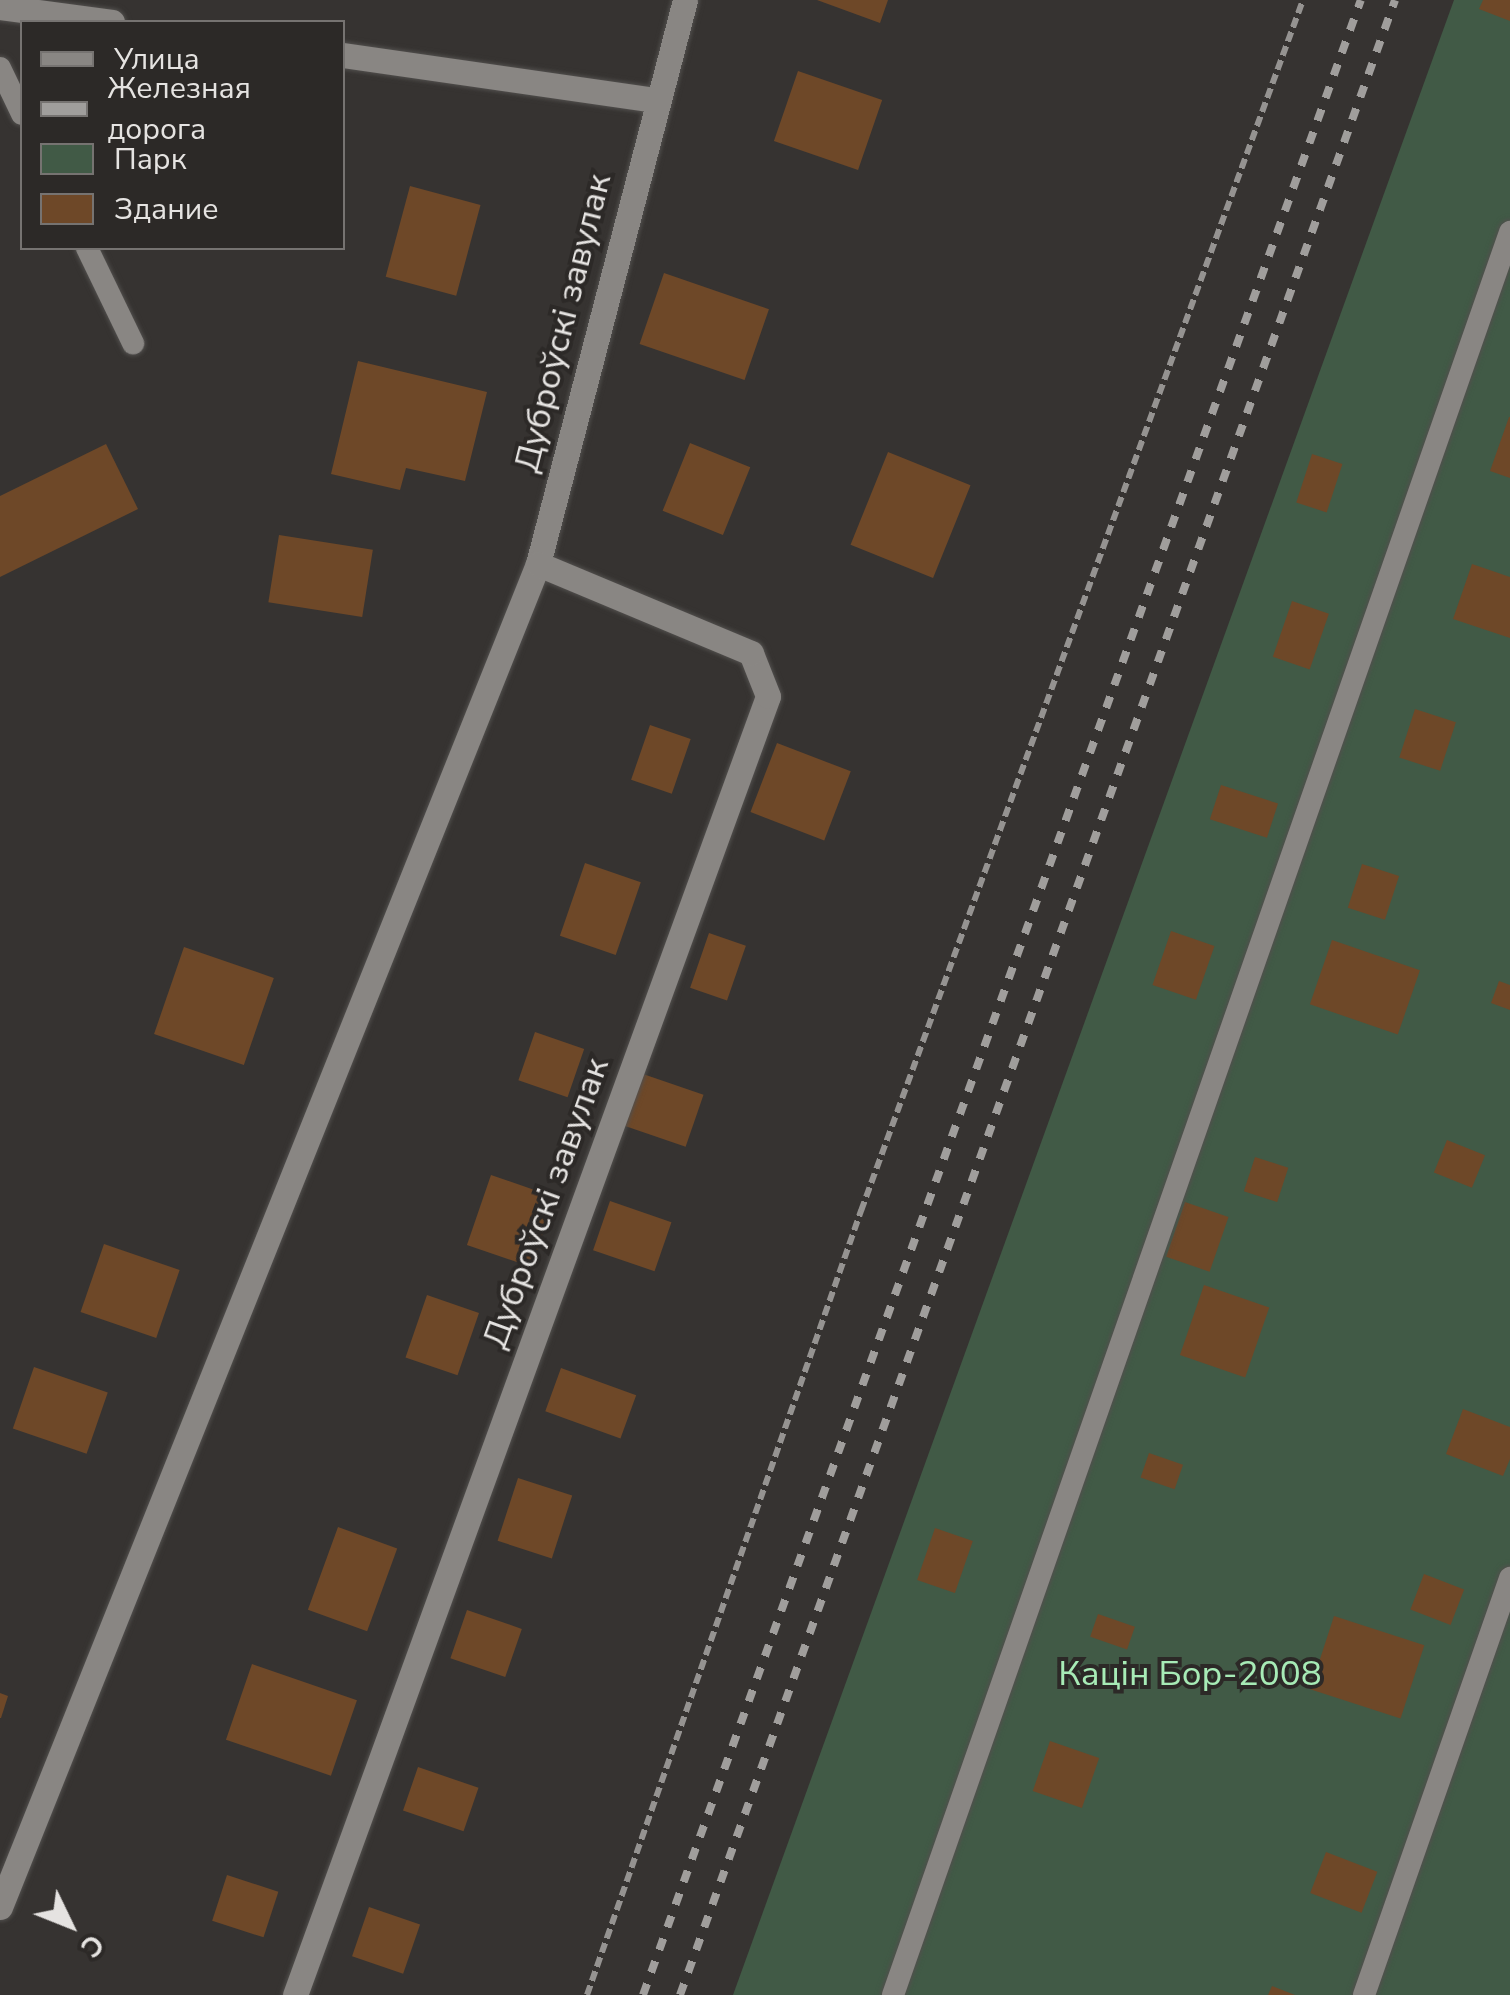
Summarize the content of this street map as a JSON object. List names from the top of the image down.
{
  "streets": {
    "street": ["Дуброўскі завулак"]
  },
  "parks": ["Кацін Бор-2008"],
  "legend": [
    "Улица",
    "Железная дорога",
    "Парк",
    "Здание"
  ],
  "north": "bottom right"
}
